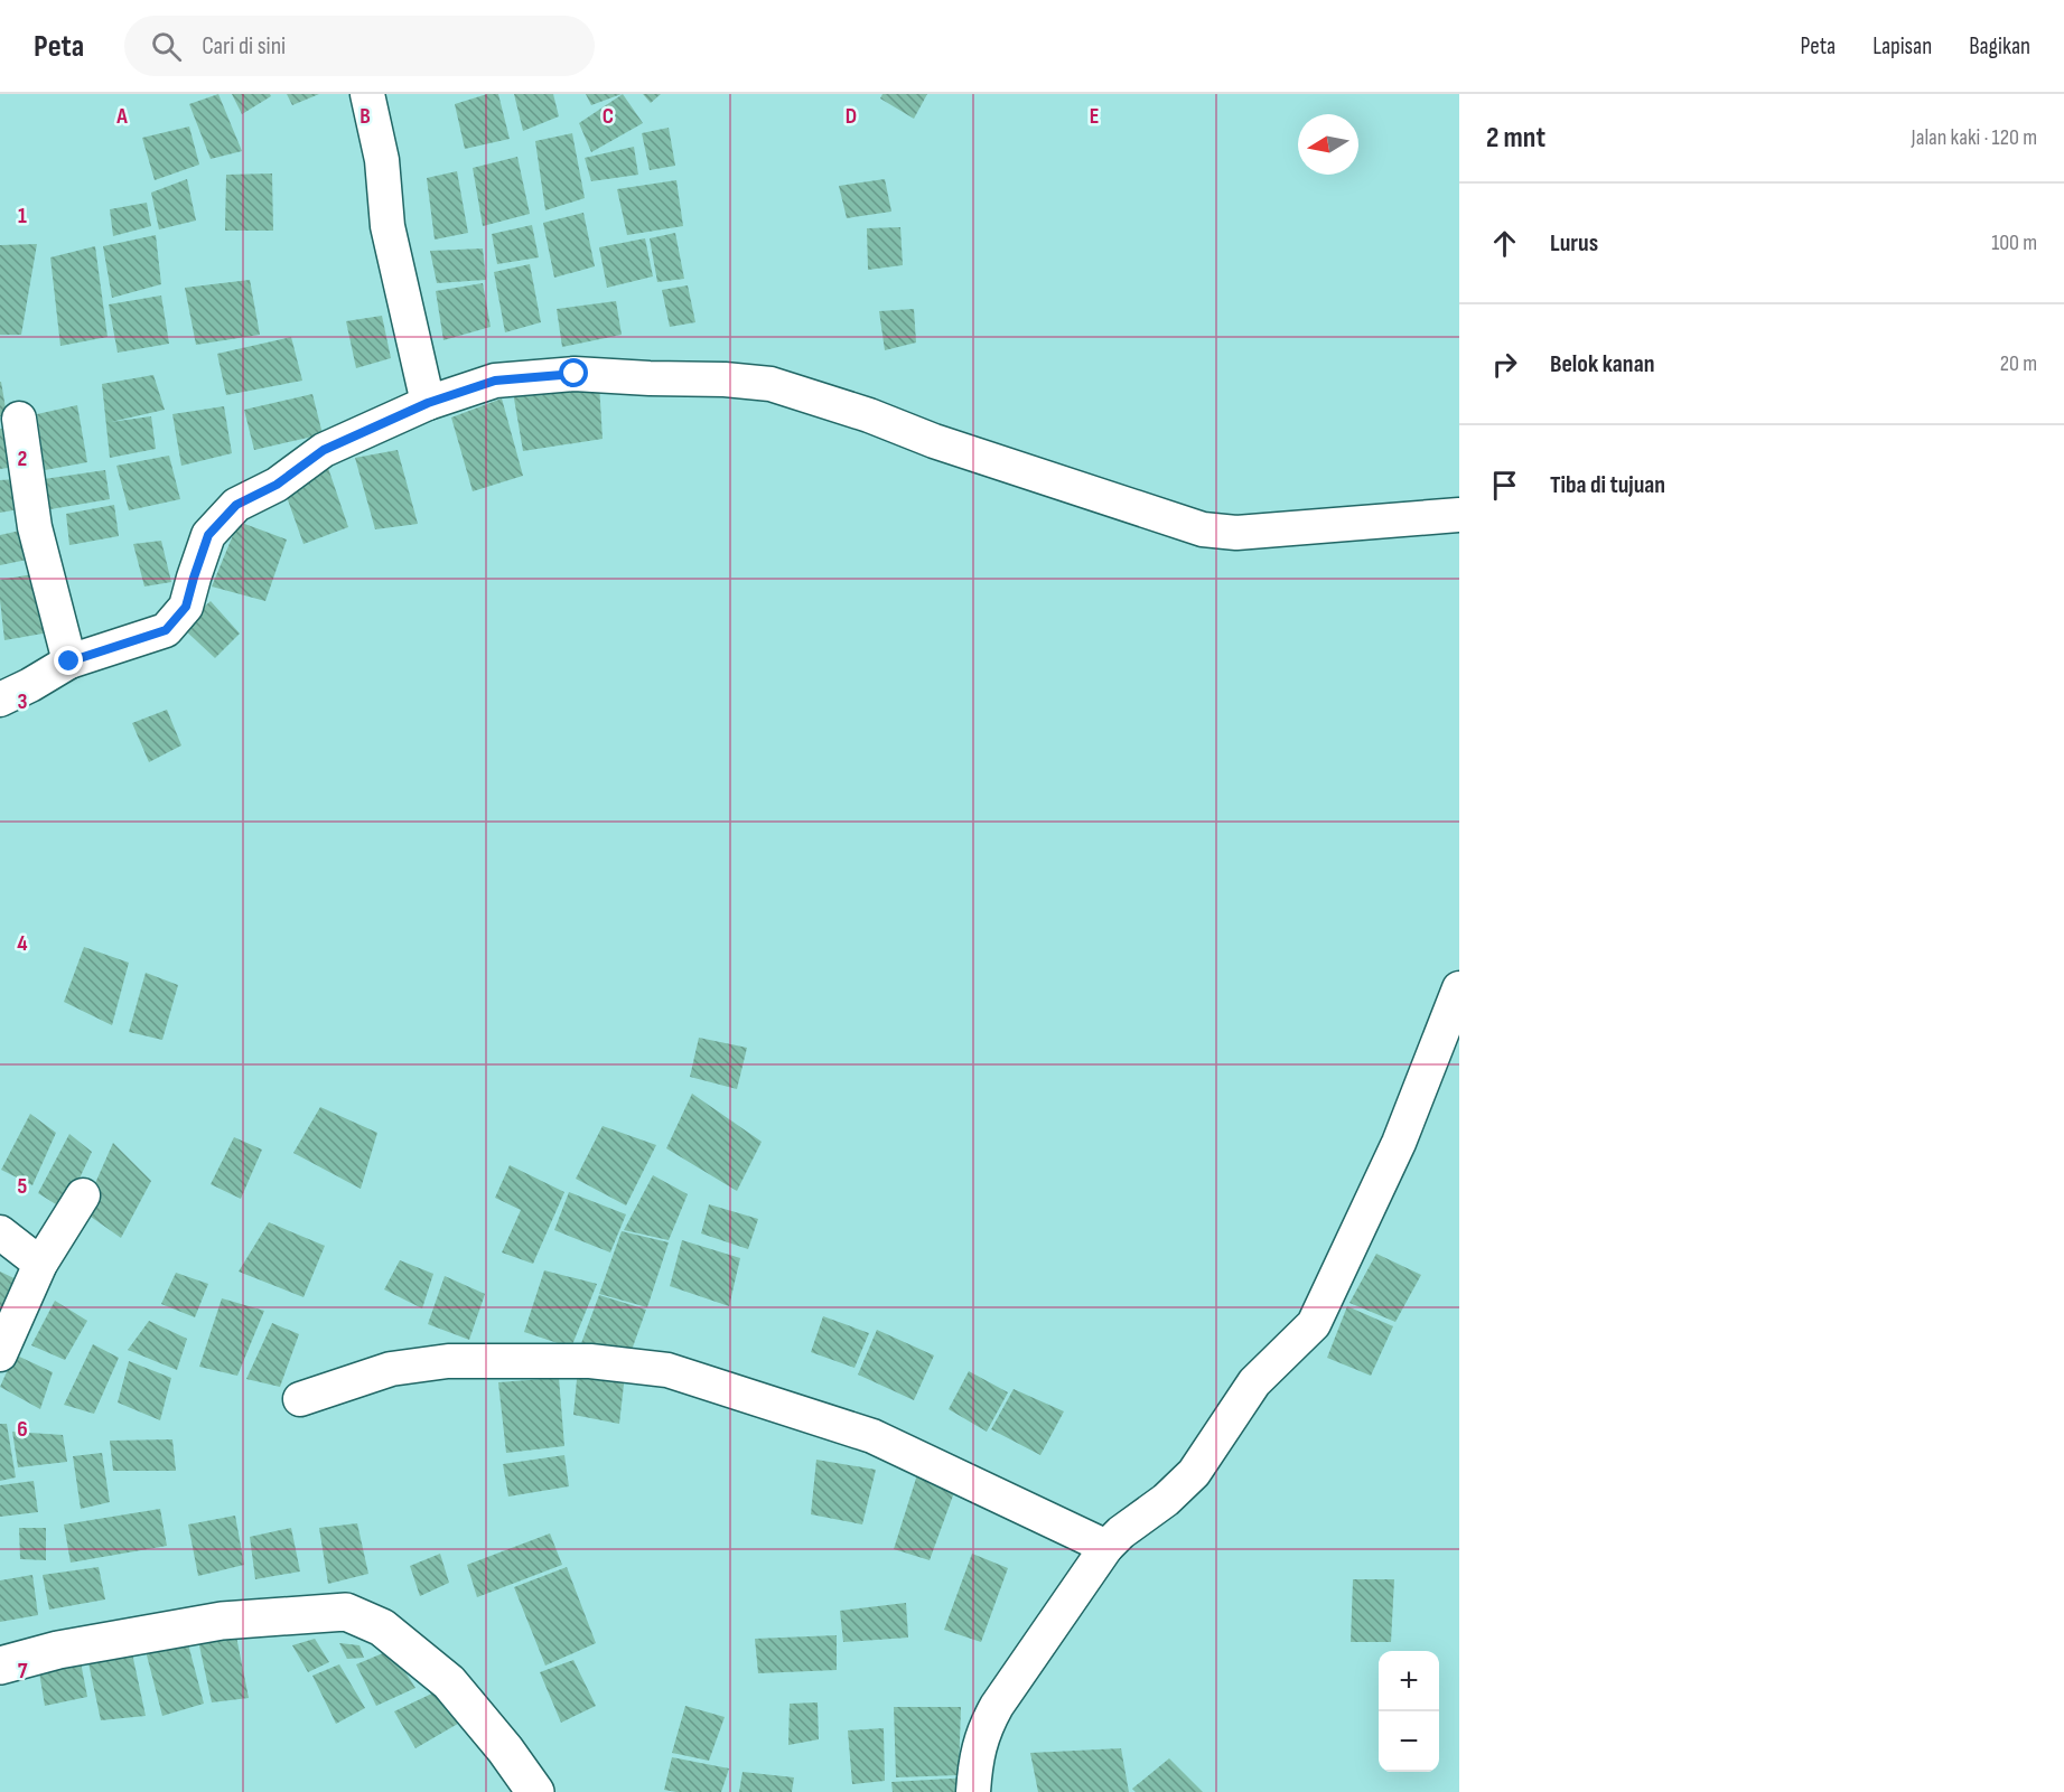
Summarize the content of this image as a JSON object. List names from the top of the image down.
{
  "north": "left",
  "page": {
    "header": "Peta",
    "search": "Cari di sini",
    "nav": ["Peta", "Lapisan", "Bagikan"],
    "heading": ["2 mnt", "Jalan kaki · 120 m"],
    "list": [
      ["Lurus", "100 m"],
      ["Belok kanan", "20 m"],
      "Tiba di tujuan"
    ],
    "map_buttons": ["+", "−"]
  },
  "grid": {
    "columns": [
      "A",
      "B",
      "C",
      "D",
      "E"
    ],
    "rows": [
      "1",
      "2",
      "3",
      "4",
      "5",
      "6",
      "7"
    ]
  }
}
